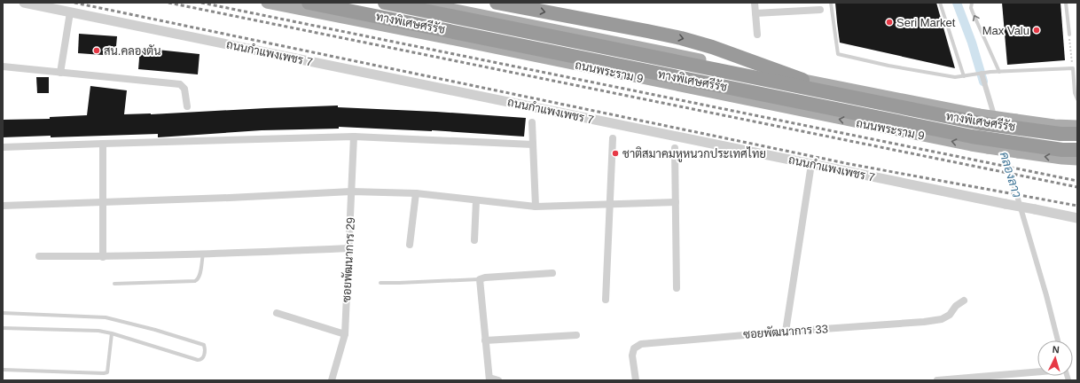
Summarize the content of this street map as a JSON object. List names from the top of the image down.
{
  "streets": {
    "highway": ["ทางพิเศษศรีรัช"],
    "main road": ["ถนนพระราม 9"],
    "street": ["ถนนกำแพงเพชร 7", "ซอยพัฒนาการ 29", "ซอยพัฒนาการ 33"]
  },
  "water": ["คลองลาว"],
  "places": [
    "Seri Market",
    "Max Valu",
    "สน.คลองตัน",
    "ชาติสมาคมหูหนวกประเทศไทย"
  ],
  "north": "top"
}
